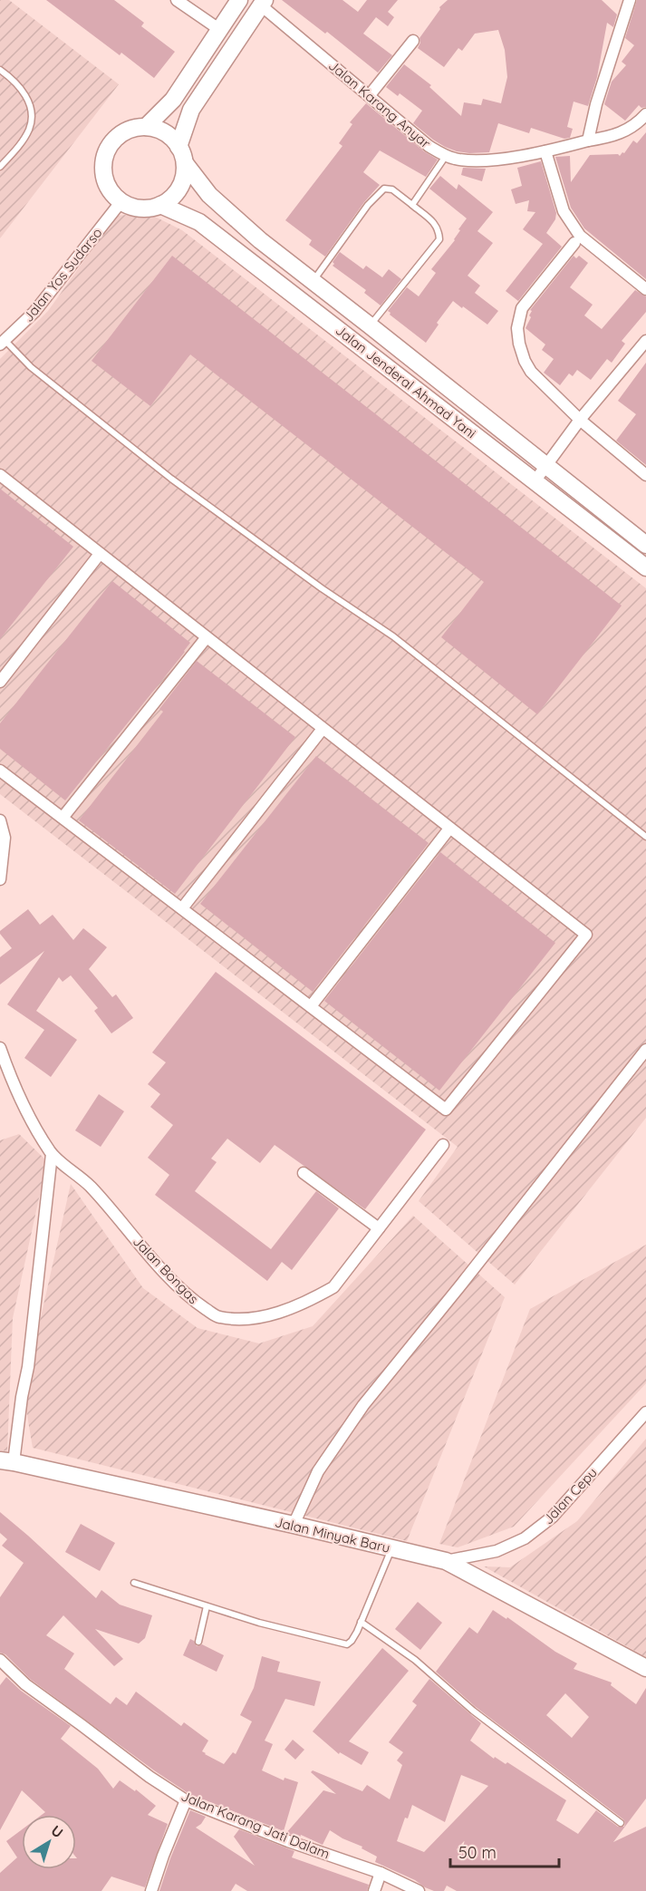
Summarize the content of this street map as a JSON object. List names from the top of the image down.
{
  "streets": {
    "main road": ["Jalan Jenderal Ahmad Yani", "Jalan Minyak Baru"],
    "street": [
      "Jalan Karang Anyar",
      "Jalan Yos Sudarso",
      "Jalan Bongas",
      "Jalan Cepu",
      "Jalan Karang Jati Dalam"
    ]
  },
  "crossings": [
    ["Jalan Yos Sudarso", "Jalan Jenderal Ahmad Yani"],
    ["Jalan Cepu", "Jalan Minyak Baru"]
  ],
  "scale_bar": "50 m",
  "north": "top right"
}
